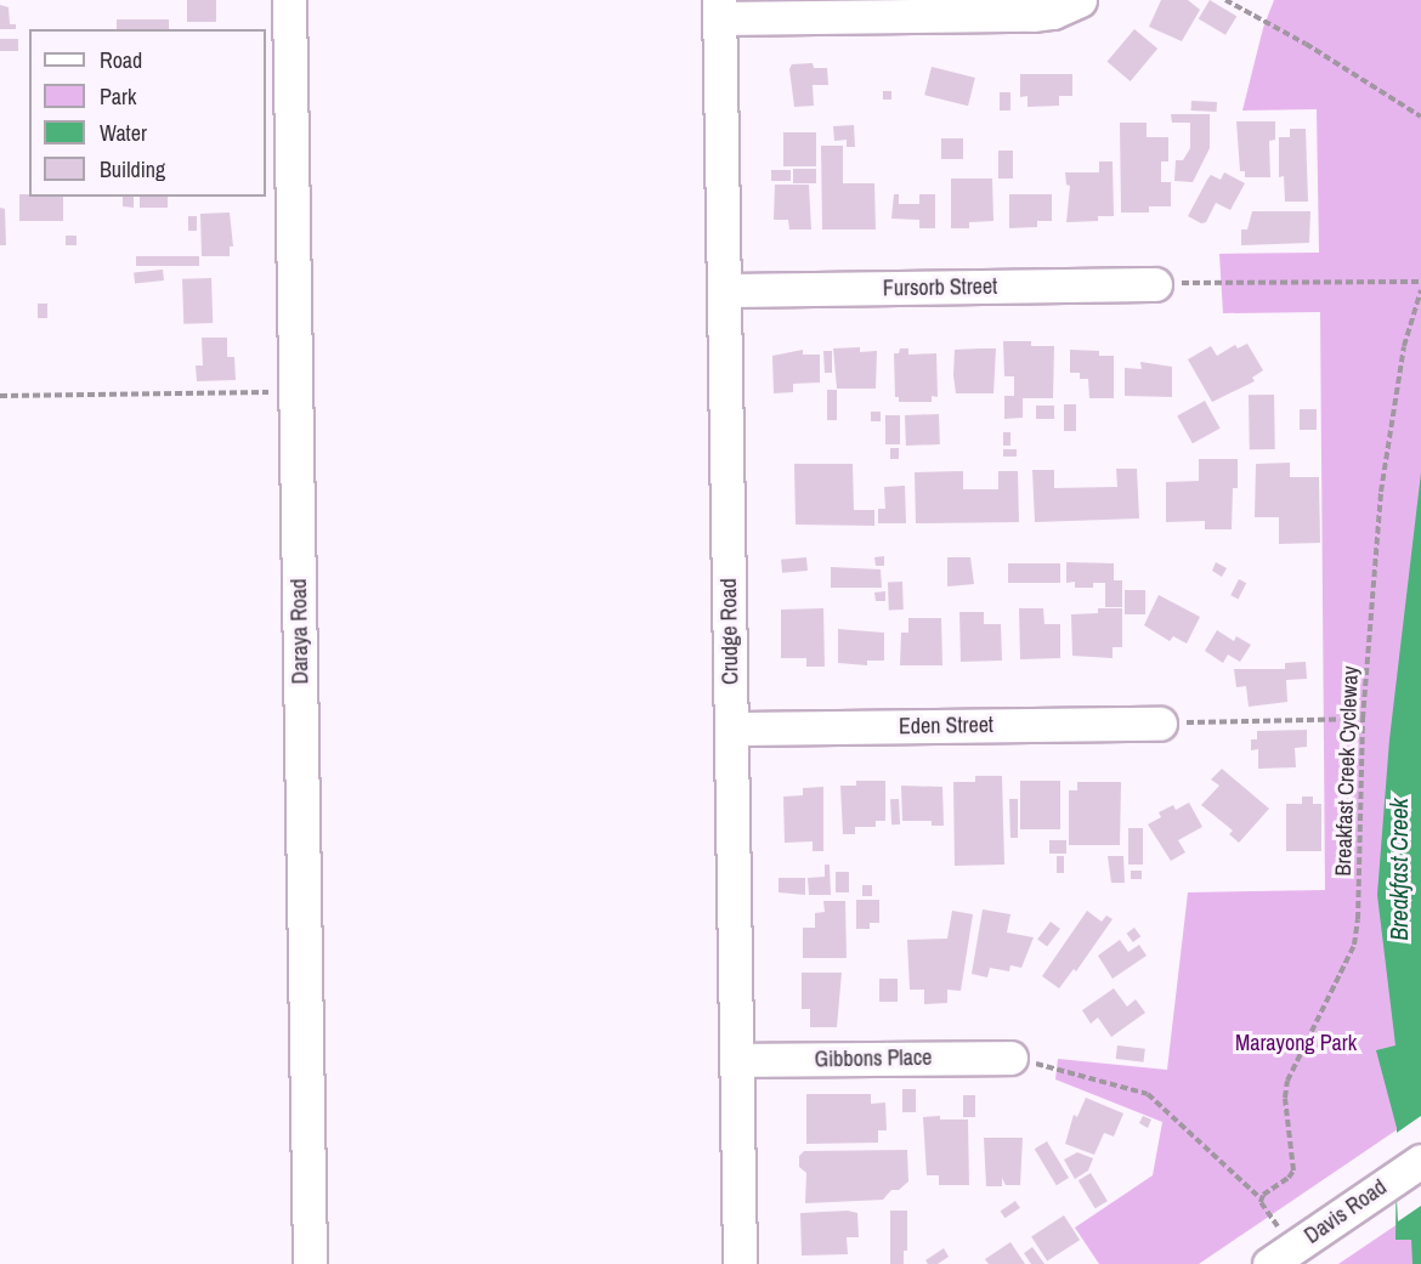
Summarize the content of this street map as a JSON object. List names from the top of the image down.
{
  "streets": {
    "street": [
      "Fursorb Street",
      "Daraya Road",
      "Crudge Road",
      "Eden Street",
      "Gibbons Place",
      "Davis Road"
    ],
    "path": ["Breakfast Creek Cycleway"]
  },
  "crossings": [
    ["Fursorb Street", "Crudge Road"],
    ["Crudge Road", "Eden Street"],
    ["Crudge Road", "Gibbons Place"]
  ],
  "water": ["Breakfast Creek"],
  "parks": ["Marayong Park"],
  "legend": [
    "Road",
    "Park",
    "Water",
    "Building"
  ]
}
